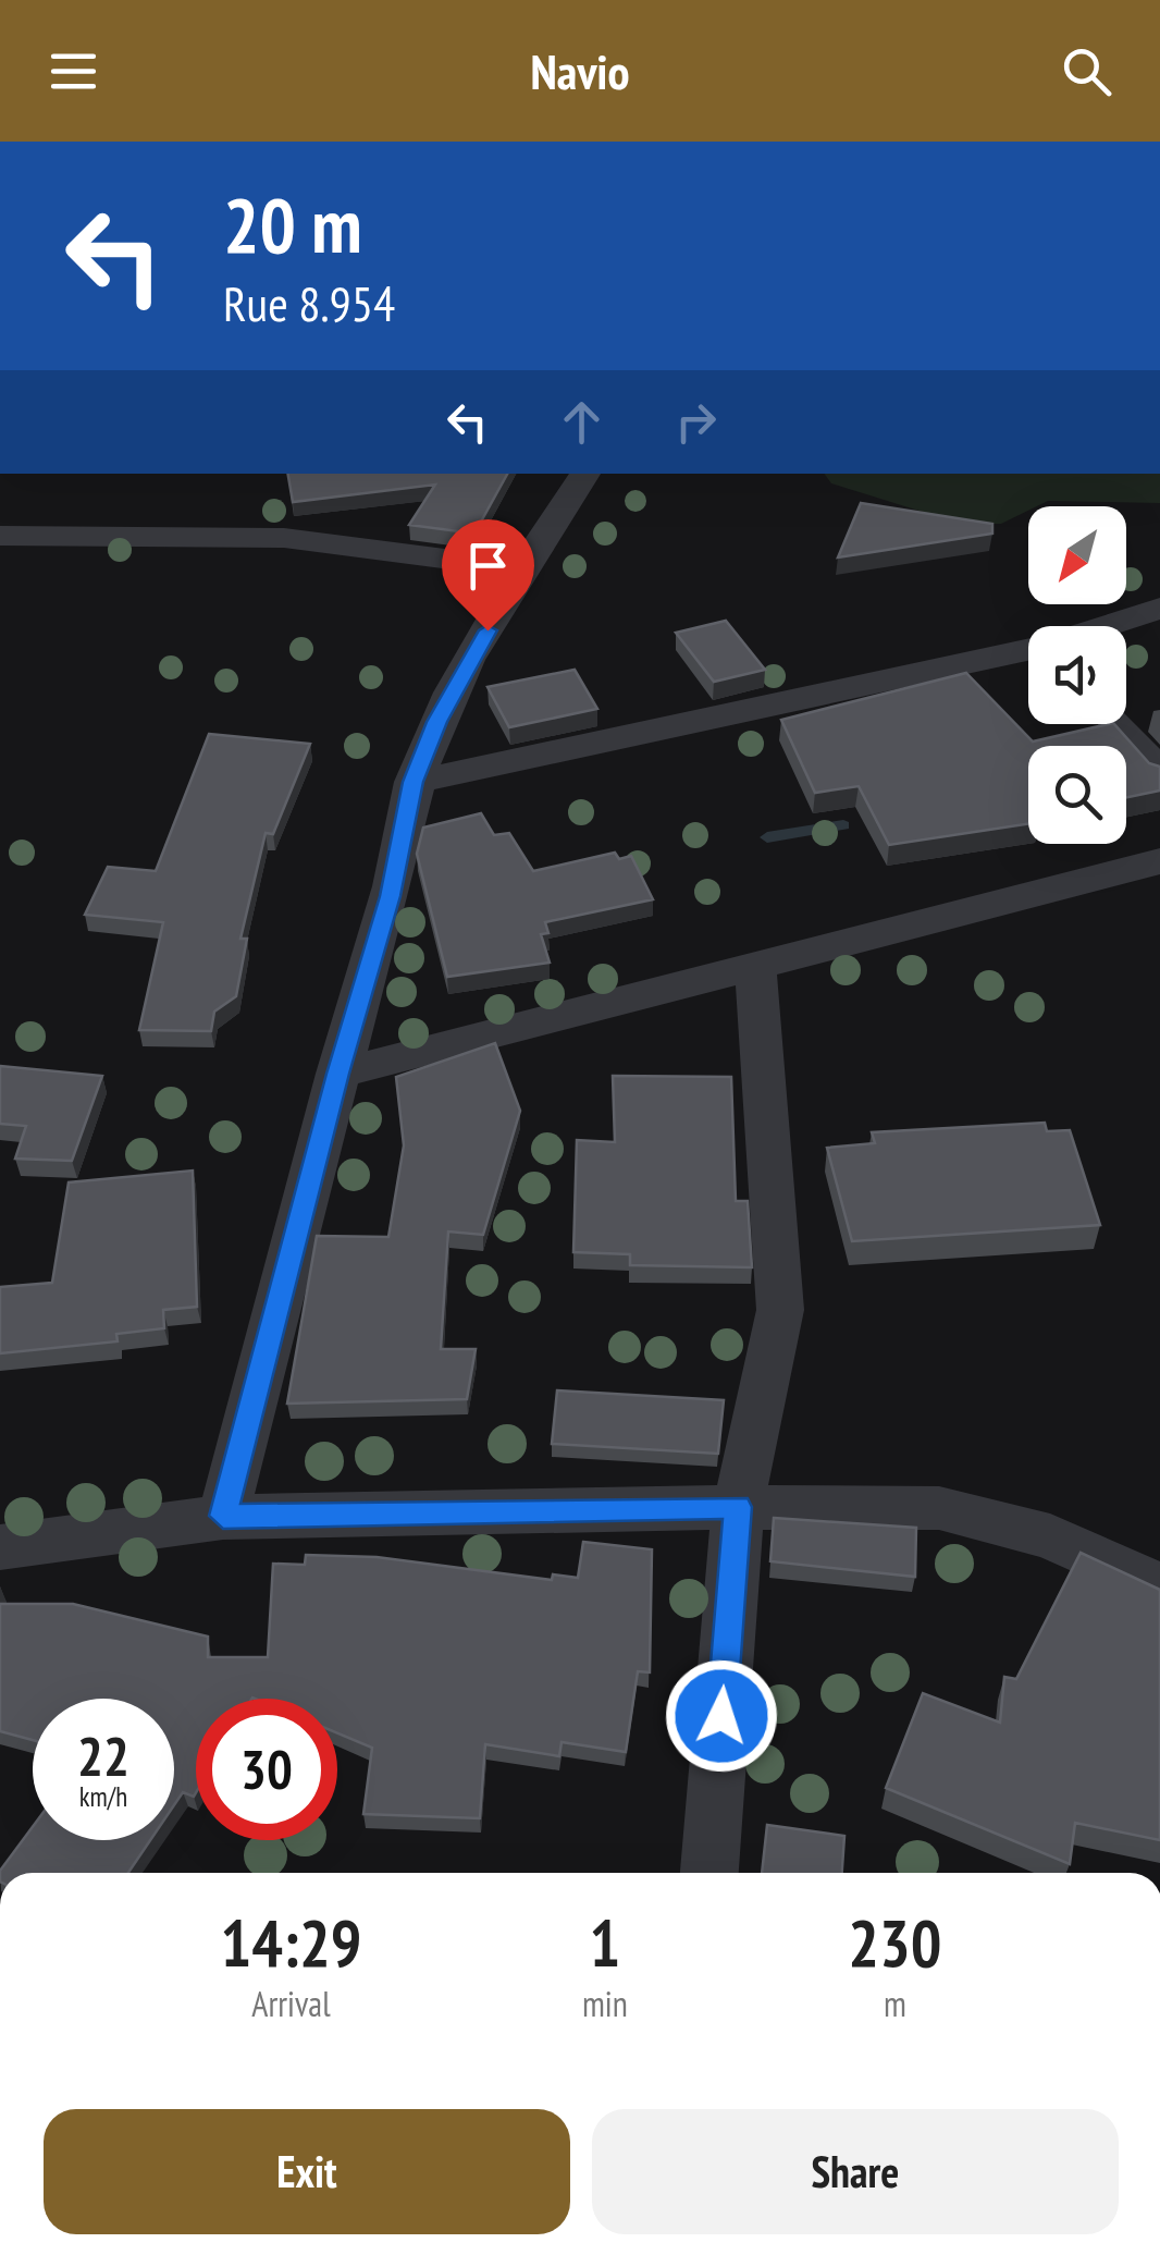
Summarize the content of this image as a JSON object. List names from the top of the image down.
{
  "north": "bottom left",
  "page": {
    "header": "Navio",
    "turn": ["20 m", "Rue 8.954"],
    "speed": "22 km/h",
    "limit": "30",
    "eta": [
      "14:29",
      "Arrival",
      "1",
      "min",
      "230",
      "m"
    ],
    "buttons": ["Exit", "Share"]
  }
}
